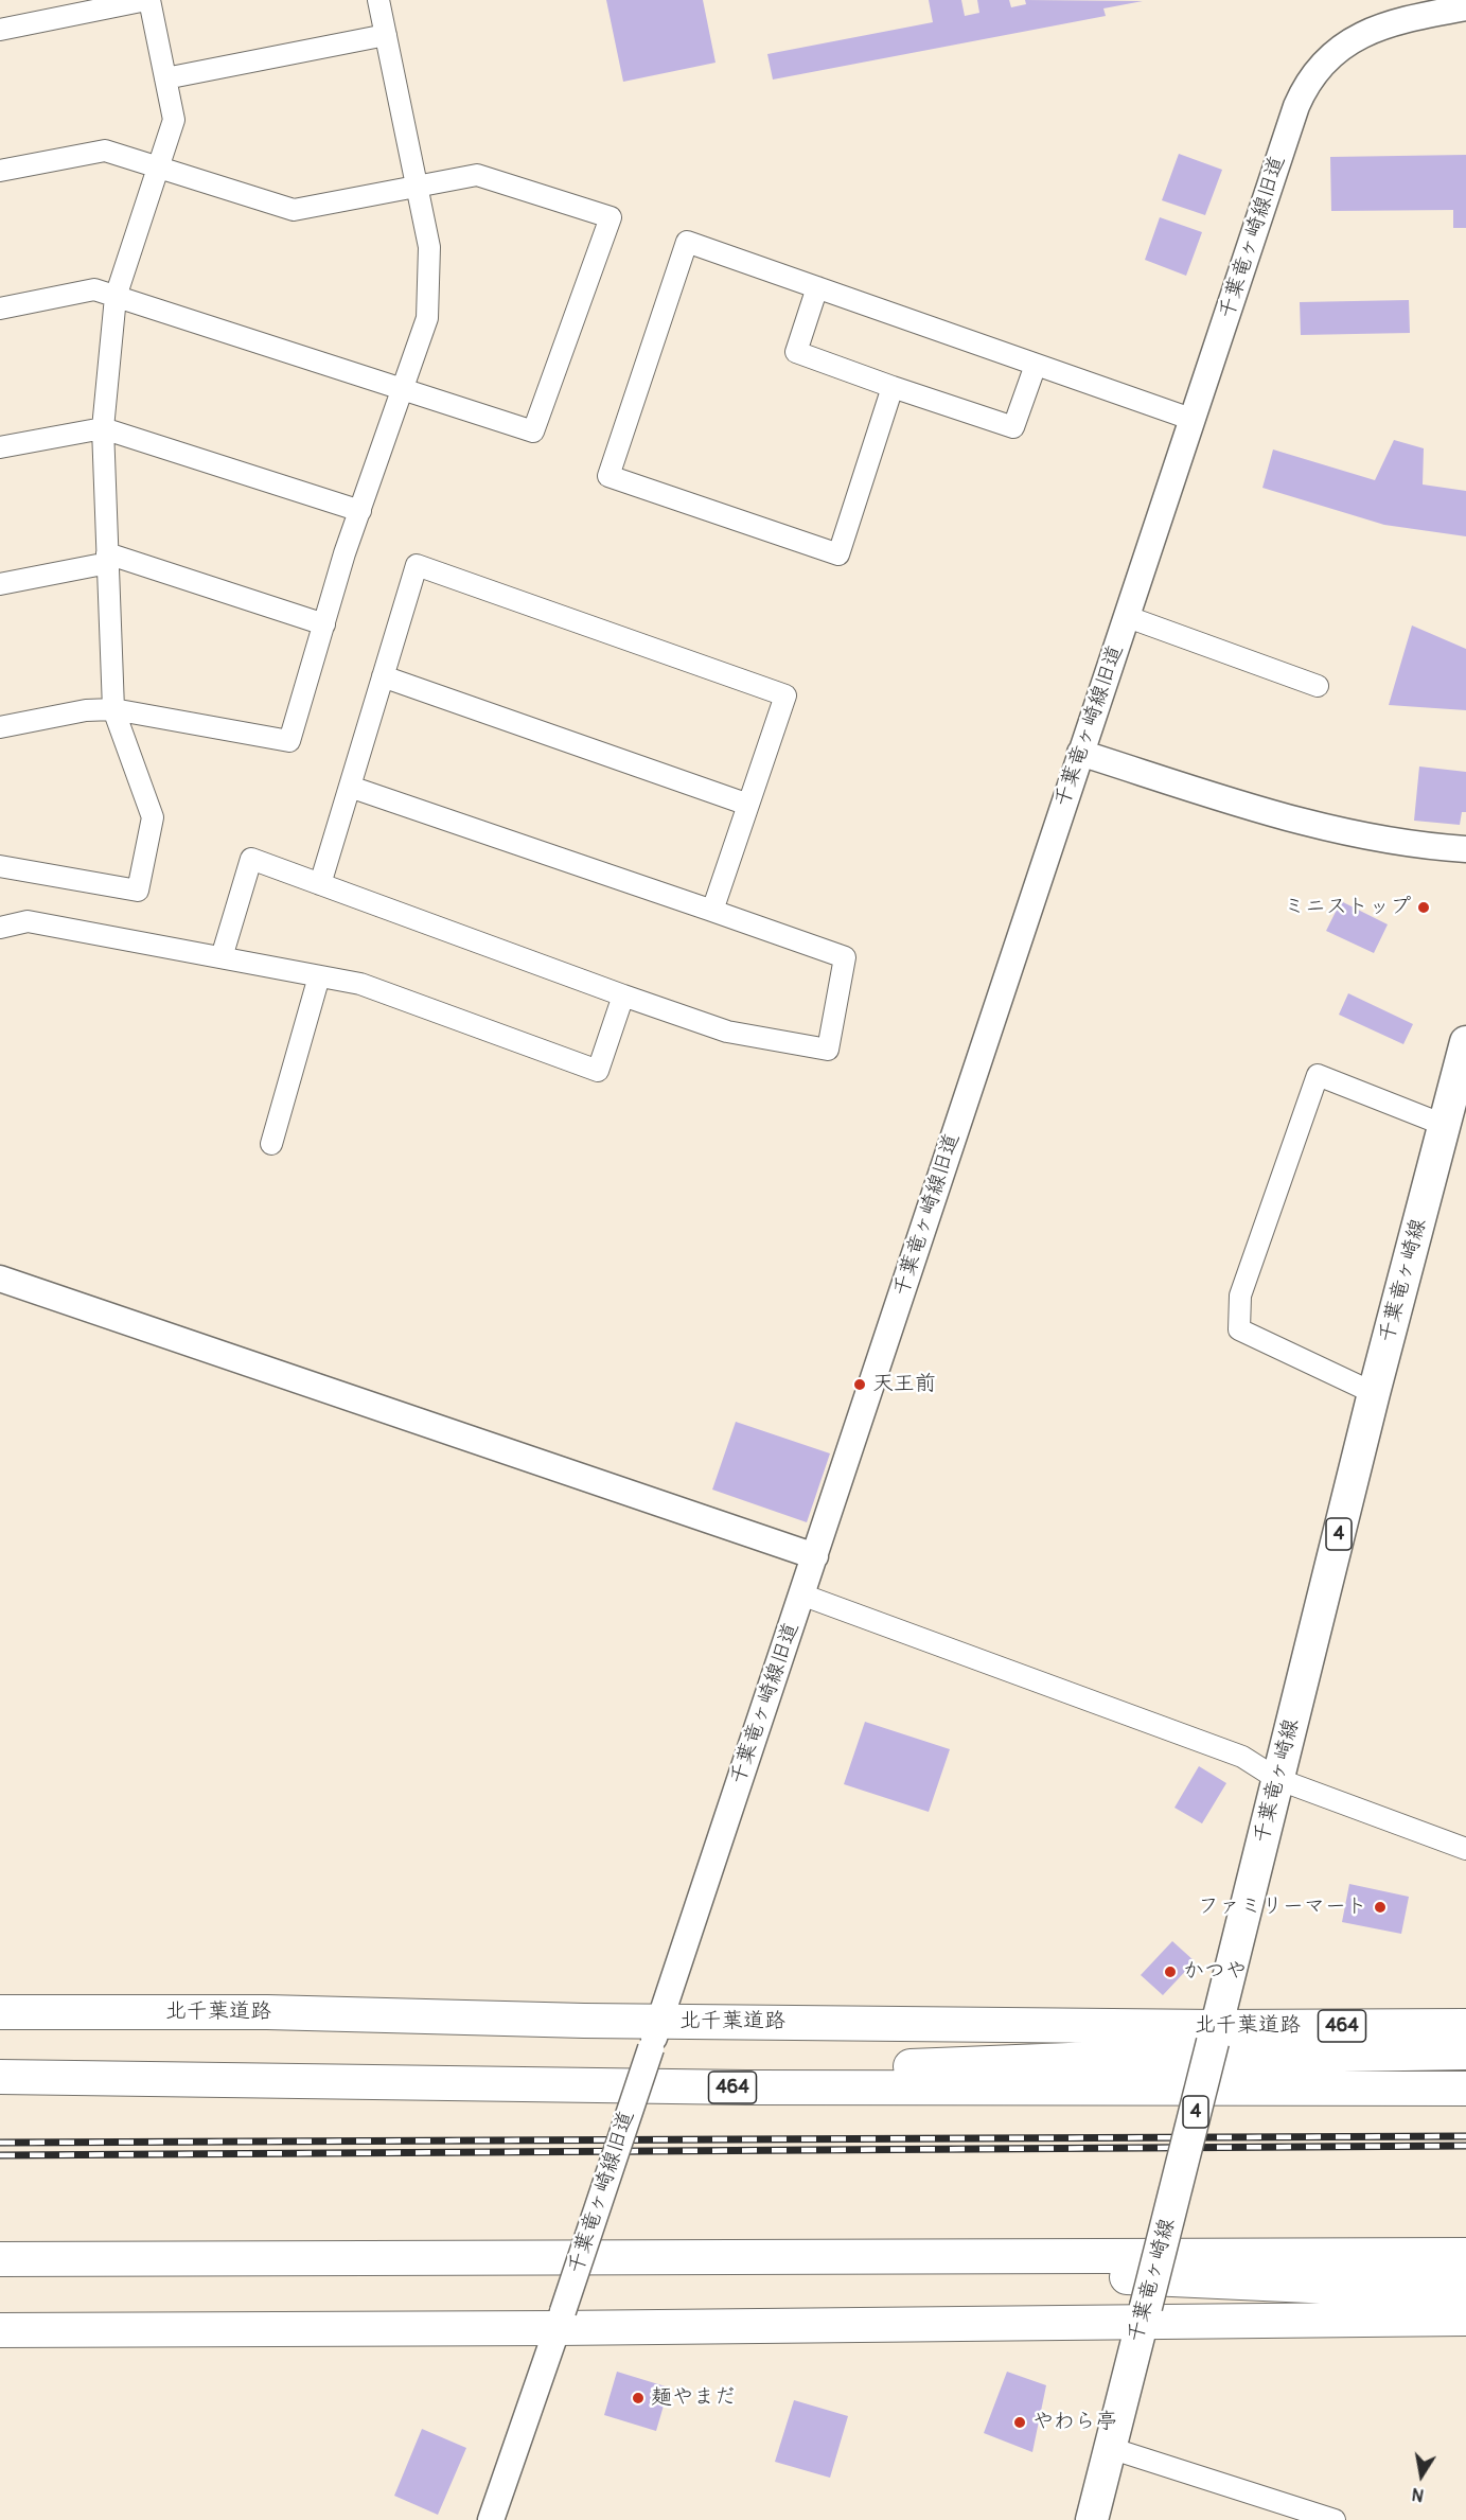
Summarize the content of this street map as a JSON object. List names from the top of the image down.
{
  "streets": {
    "highway": ["北千葉道路", "464"],
    "main road": ["千葉竜ヶ崎線", "4"],
    "street": ["千葉竜ヶ崎線旧道"]
  },
  "crossings": [
    ["千葉竜ヶ崎線旧道", "北千葉道路"],
    ["千葉竜ヶ崎線", "北千葉道路"]
  ],
  "places": [
    "ミニストップ",
    "天王前",
    "ファミリーマート",
    "かつや",
    "麺やまだ",
    "やわら亭"
  ],
  "north": "bottom"
}
